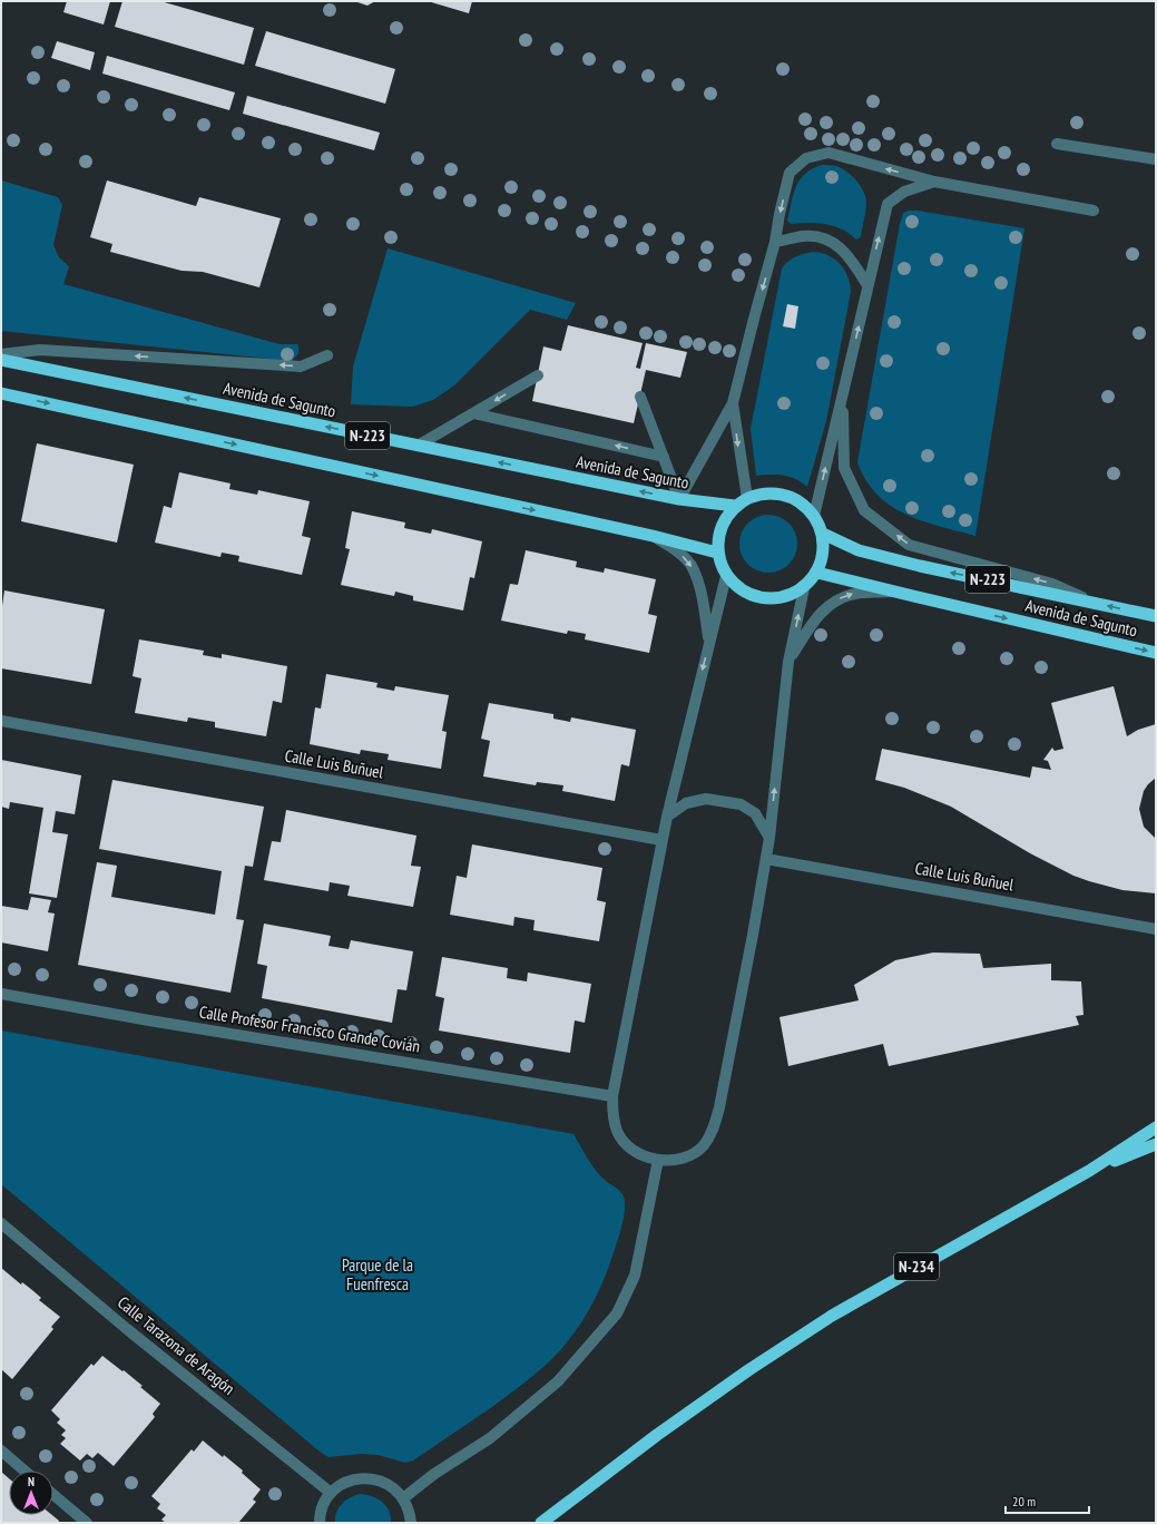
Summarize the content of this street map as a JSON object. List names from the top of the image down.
{
  "streets": {
    "highway": ["Avenida de Sagunto", "N-223", "N-234"],
    "street": ["Calle Luis Buñuel", "Calle Profesor Francisco Grande Covián", "Calle Tarazona de Aragón"]
  },
  "crossings": [
    ["Avenida de Sagunto", "N-223"]
  ],
  "parks": ["Parque de la Fuenfresca"],
  "scale_bar": "20 m",
  "north": "top"
}
